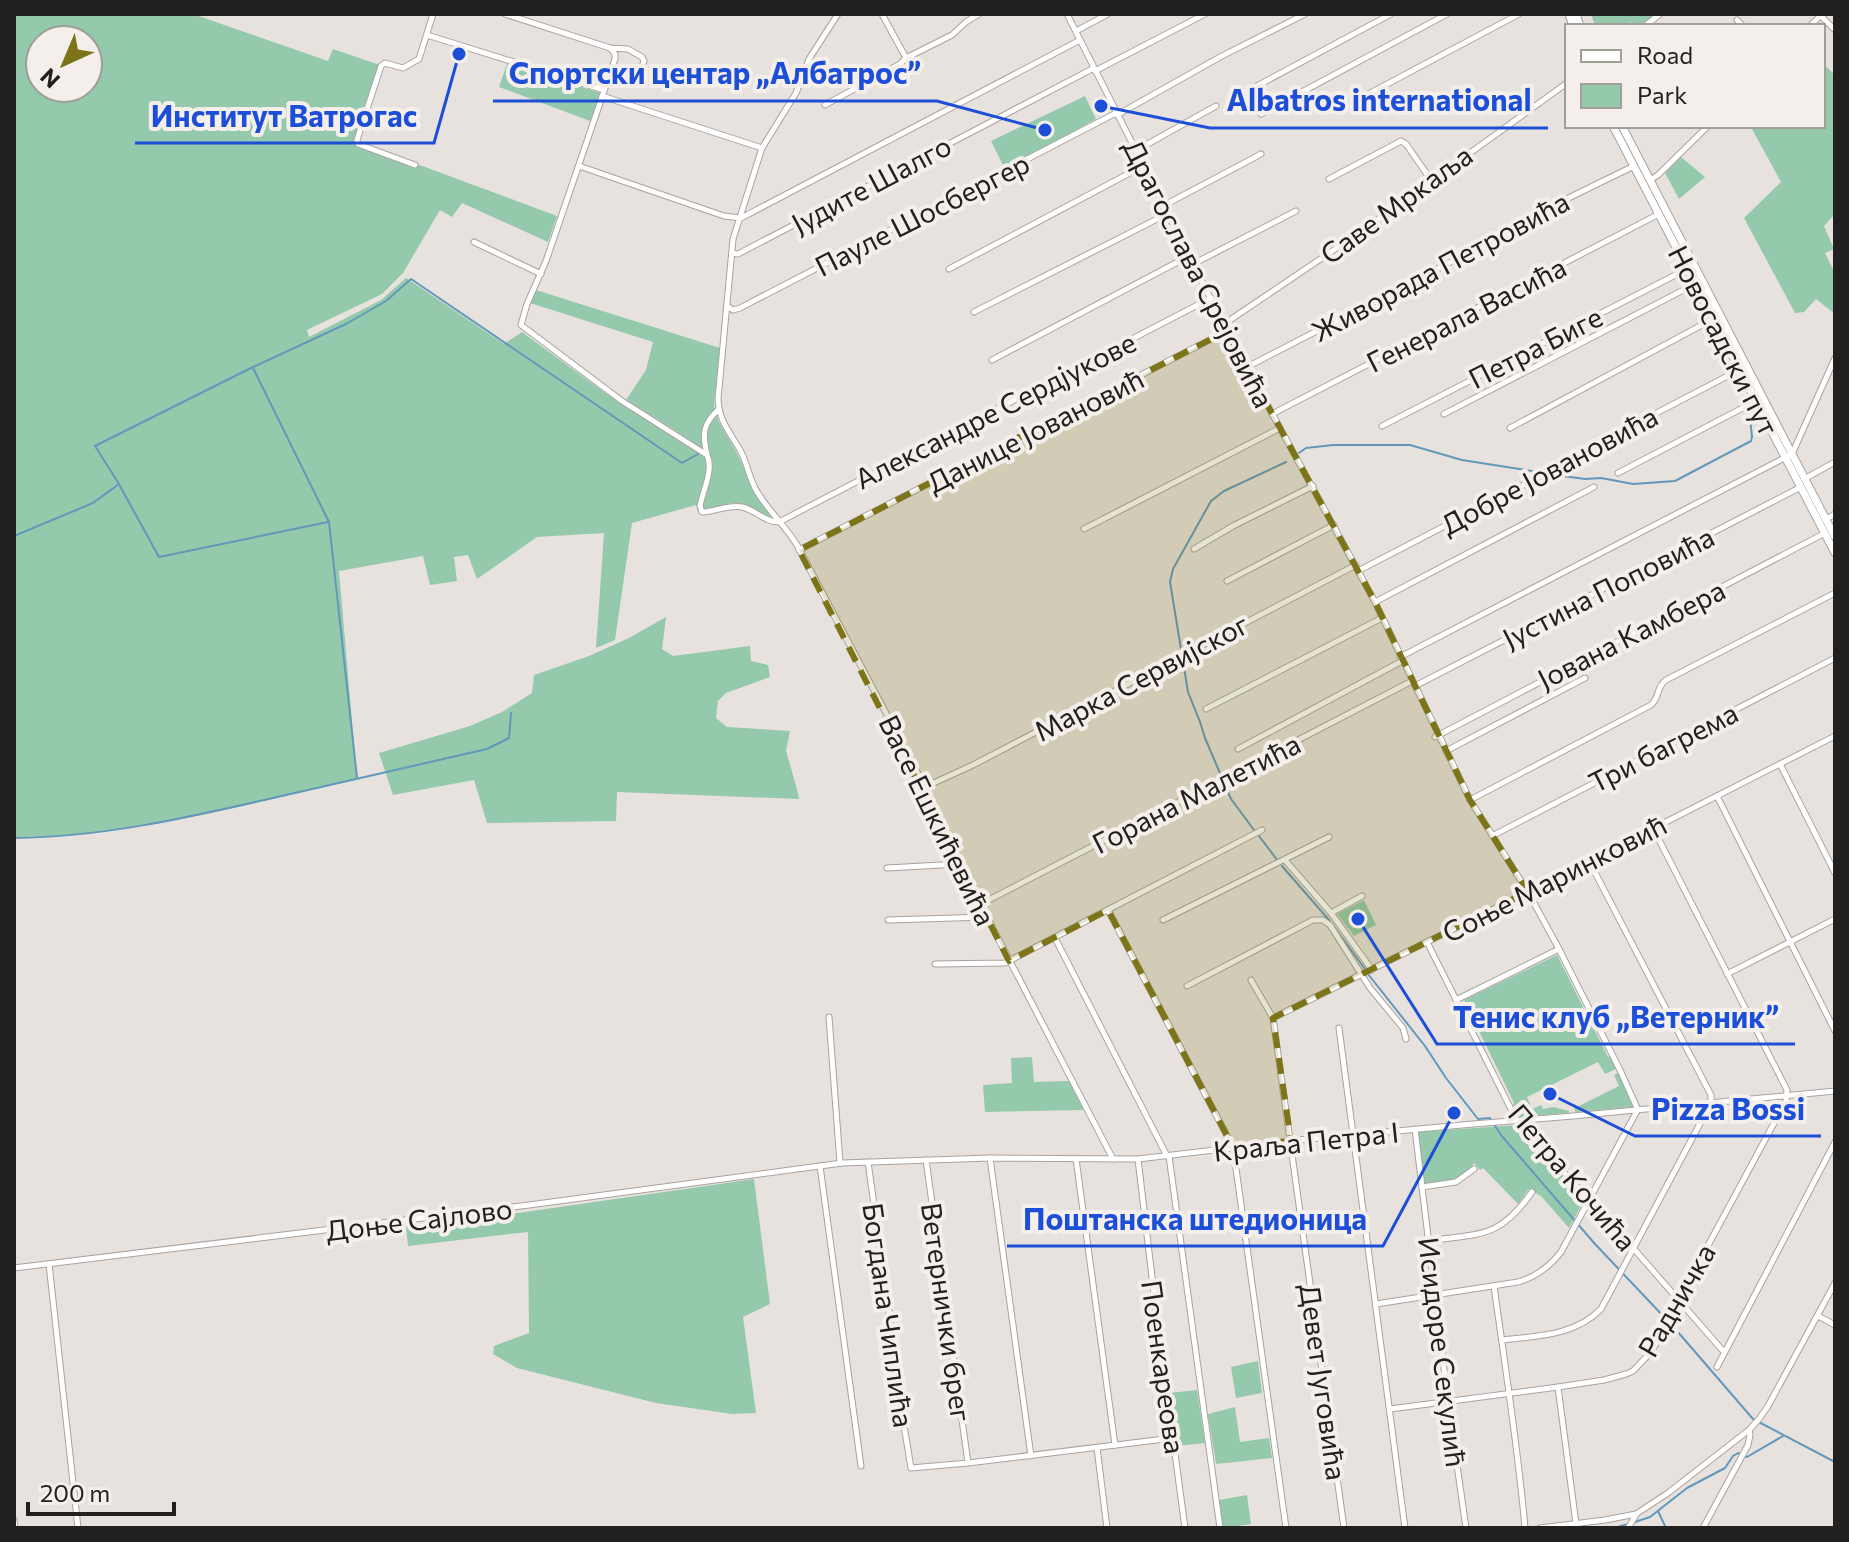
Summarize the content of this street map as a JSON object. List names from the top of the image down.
{
  "streets": {
    "main road": ["Новосадски пут"],
    "street": [
      "Јудите Шалго",
      "Саве Мркаља",
      "Пауле Шосбергер",
      "Живорада Петровића",
      "Драгослава Срејовића",
      "Генерала Васића",
      "Петра Биге",
      "Александре Сердјукове",
      "Данице Јовановић",
      "Добре Јовановића",
      "Јустина Поповића",
      "Јована Камбера",
      "Марка Сервијског",
      "Три багрема",
      "Горана Малетића",
      "Васе Ешкићевића",
      "Соње Маринковић",
      "Краља Петра I",
      "Петра Кочића",
      "Доње Сајлово",
      "Радничка",
      "Ветернички брег",
      "Богдана Чиплића",
      "Исидоре Секулић",
      "Поенкареова",
      "Девет Југовића"
    ]
  },
  "crossings": [
    ["Јудите Шалго", "Драгослава Срејовића"],
    ["Саве Мркаља", "Драгослава Срејовића"],
    ["Саве Мркаља", "Данице Јовановић"],
    ["Пауле Шосбергер", "Драгослава Срејовића"],
    ["Живорада Петровића", "Драгослава Срејовића"],
    ["Живорада Петровића", "Новосадски пут"],
    ["Драгослава Срејовића", "Генерала Васића"],
    ["Драгослава Срејовића", "Александре Сердјукове"],
    ["Драгослава Срејовића", "Данице Јовановић"],
    ["Драгослава Срејовића", "Добре Јовановића"],
    ["Драгослава Срејовића", "Јустина Поповића"],
    ["Драгослава Срејовића", "Јована Камбера"],
    ["Драгослава Срејовића", "Марка Сервијског"],
    ["Драгослава Срејовића", "Три багрема"],
    ["Драгослава Срејовића", "Горана Малетића"],
    ["Драгослава Срејовића", "Соње Маринковић"],
    ["Драгослава Срејовића", "Краља Петра I"],
    ["Генерала Васића", "Новосадски пут"],
    ["Новосадски пут", "Петра Биге"],
    ["Новосадски пут", "Добре Јовановића"],
    ["Новосадски пут", "Јустина Поповића"],
    ["Новосадски пут", "Јована Камбера"],
    ["Александре Сердјукове", "Васе Ешкићевића"],
    ["Данице Јовановић", "Васе Ешкићевића"],
    ["Добре Јовановића", "Марка Сервијског"],
    ["Јустина Поповића", "Горана Малетића"],
    ["Марка Сервијског", "Васе Ешкићевића"],
    ["Горана Малетића", "Васе Ешкићевића"],
    ["Васе Ешкићевића", "Краља Петра I"],
    ["Соње Маринковић", "Петра Кочића"],
    ["Соње Маринковић", "Девет Југовића"],
    ["Краља Петра I", "Петра Кочића"],
    ["Краља Петра I", "Доње Сајлово"],
    ["Краља Петра I", "Радничка"],
    ["Краља Петра I", "Ветернички брег"],
    ["Краља Петра I", "Богдана Чиплића"],
    ["Краља Петра I", "Исидоре Секулић"],
    ["Краља Петра I", "Поенкареова"],
    ["Краља Петра I", "Девет Југовића"],
    ["Петра Кочића", "Радничка"],
    ["Радничка", "Исидоре Секулић"],
    ["Ветернички брег", "Богдана Чиплића"]
  ],
  "places": [
    "Институт Ватрогас",
    "Albatros international",
    "Спортски центар „Албатрос”",
    "Тенис клуб „Ветерник”",
    "Pizza Bossi",
    "Поштанска штедионица"
  ],
  "legend": ["Road", "Park"],
  "scale_bar": "200 m",
  "north": "bottom left"
}
